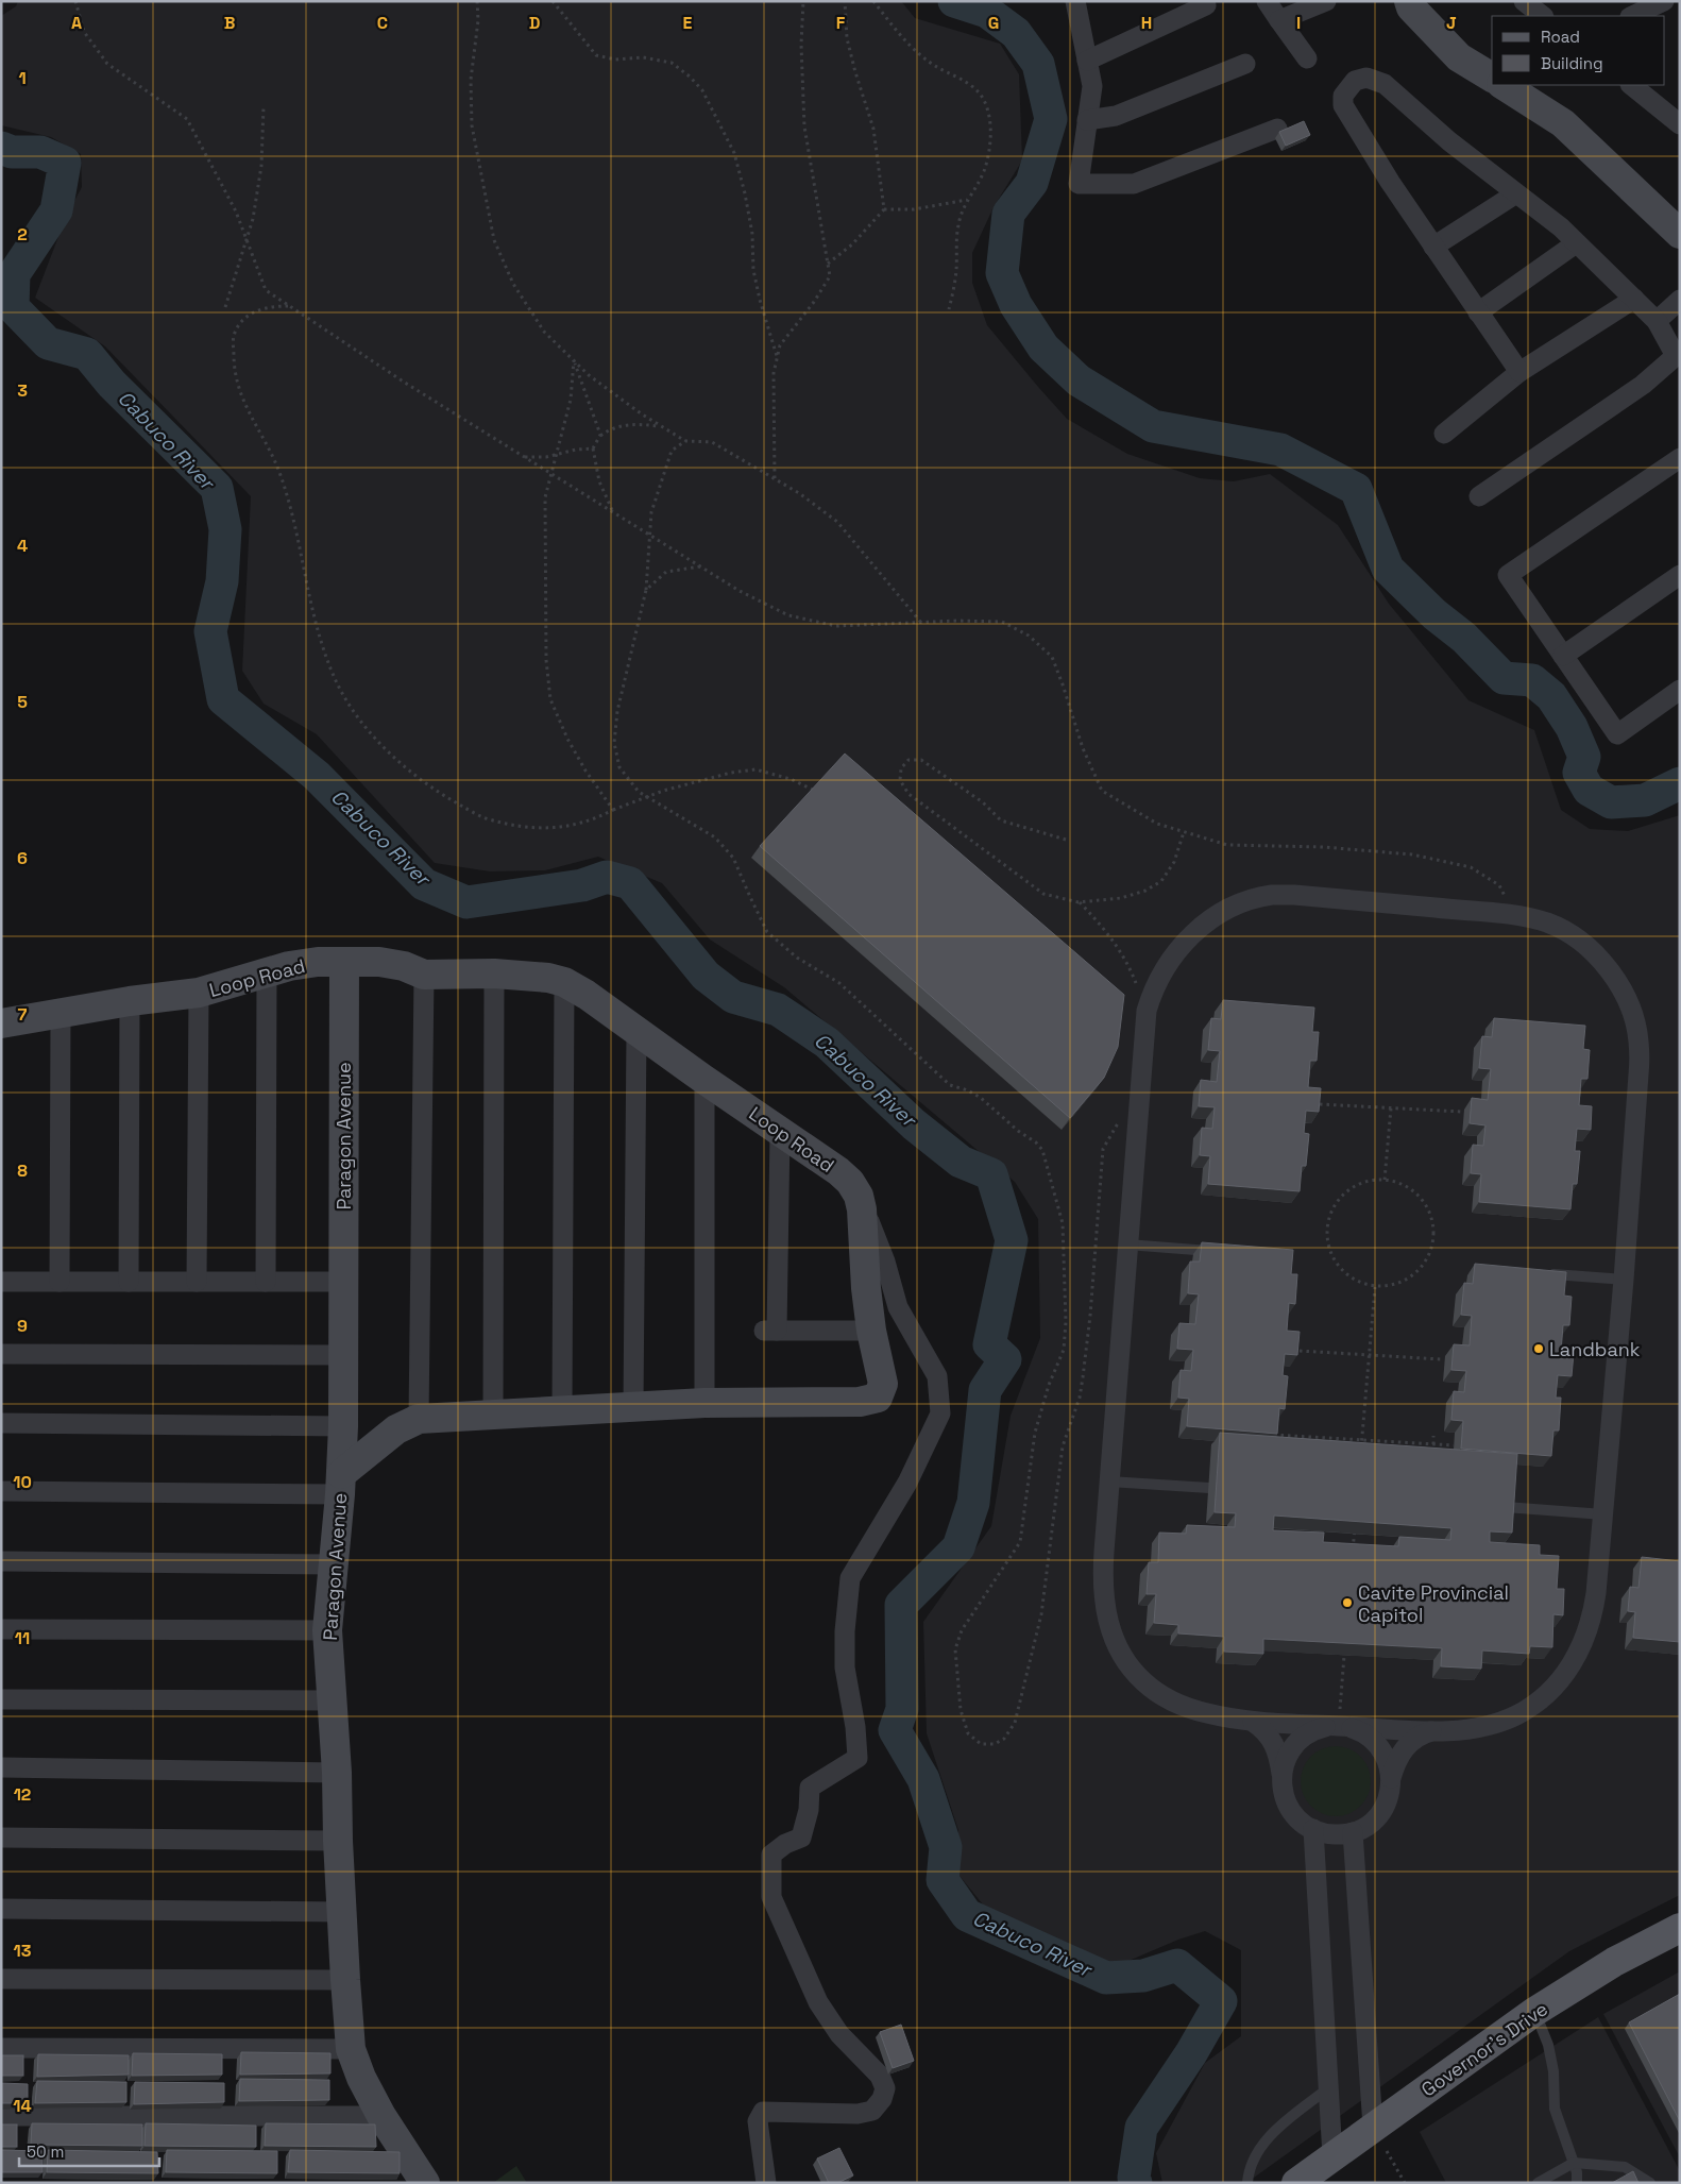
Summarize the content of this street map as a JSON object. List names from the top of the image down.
{
  "streets": {
    "main road": ["Governor's Drive"],
    "street": ["Loop Road", "Paragon Avenue"]
  },
  "crossings": [
    ["Loop Road", "Paragon Avenue"]
  ],
  "water": ["Cabuco River"],
  "places": ["Landbank", "Cavite Provincial Capitol"],
  "legend": ["Road", "Building"],
  "scale_bar": "50 m",
  "grid": {
    "columns": [
      "A",
      "B",
      "C",
      "D",
      "E",
      "F",
      "G",
      "H",
      "I",
      "J"
    ],
    "rows": [
      "1",
      "2",
      "3",
      "4",
      "5",
      "6",
      "7",
      "8",
      "9",
      "10",
      "11",
      "12",
      "13",
      "14"
    ]
  }
}
